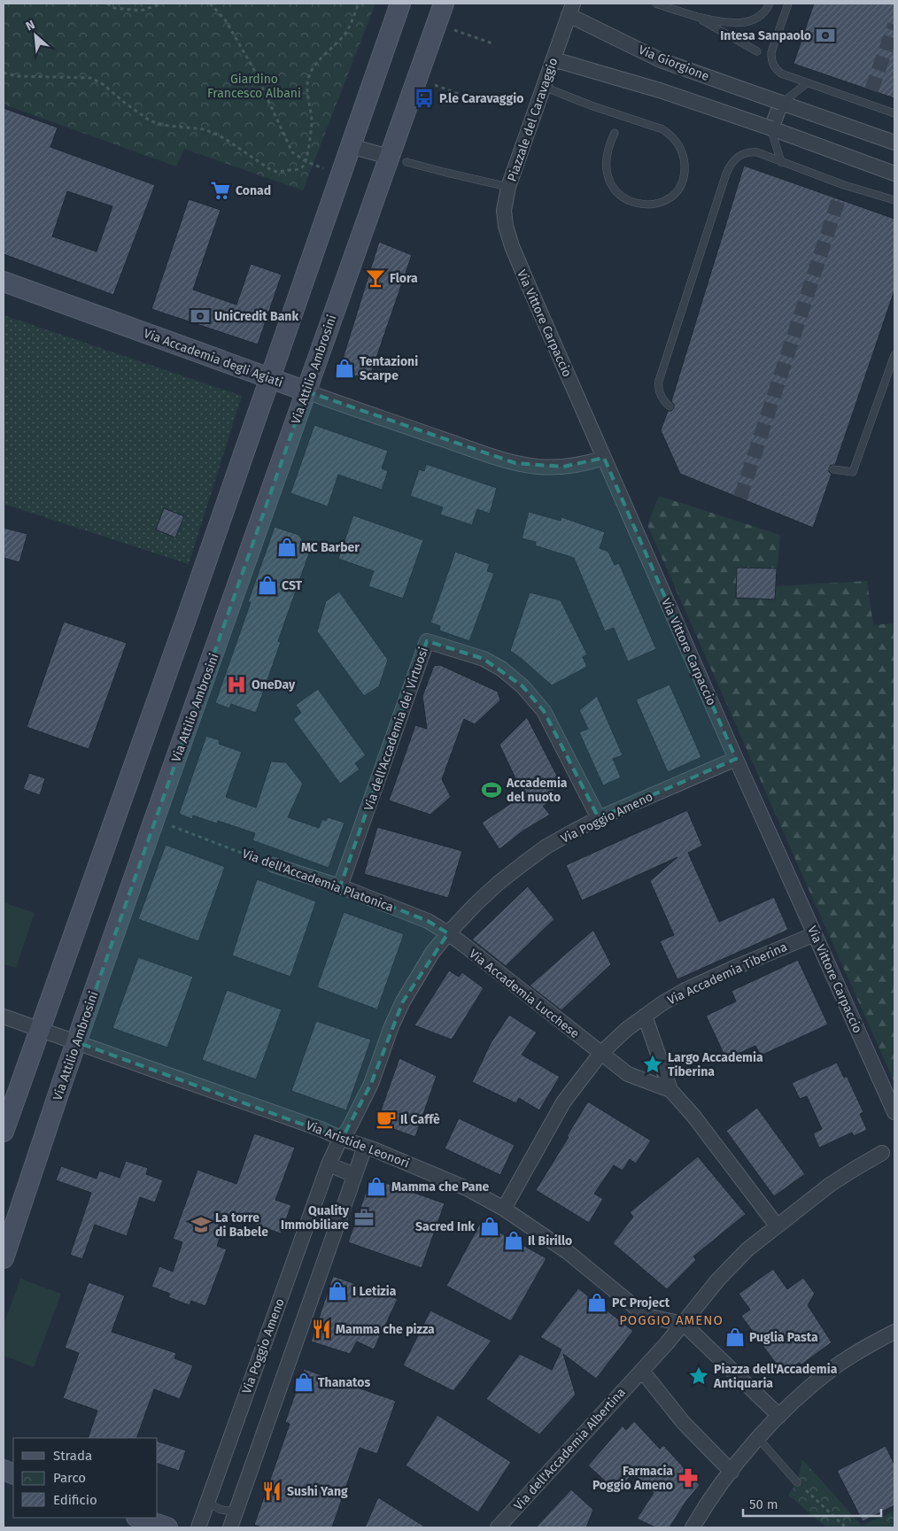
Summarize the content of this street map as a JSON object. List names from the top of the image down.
{
  "streets": {
    "street": [
      "Via Giorgione",
      "Piazzale del Caravaggio",
      "Via Vittore Carpaccio",
      "Via Accademia degli Agiati",
      "Via Attilio Ambrosini",
      "Via dell'Accademia dei Virtuosi",
      "Via Poggio Ameno",
      "Via dell'Accademia Platonica",
      "Via Accademia Tiberina",
      "Via Accademia Lucchese",
      "Via Aristide Leonori",
      "Via dell'Accademia Albertina"
    ]
  },
  "crossings": [
    ["Via Giorgione", "Piazzale del Caravaggio"],
    ["Piazzale del Caravaggio", "Via Vittore Carpaccio"],
    ["Piazzale del Caravaggio", "Via Attilio Ambrosini"],
    ["Via Vittore Carpaccio", "Via Accademia degli Agiati"],
    ["Via Vittore Carpaccio", "Via Poggio Ameno"],
    ["Via Vittore Carpaccio", "Via Accademia Tiberina"],
    ["Via Accademia degli Agiati", "Via Attilio Ambrosini"],
    ["Via Attilio Ambrosini", "Via Aristide Leonori"],
    ["Via dell'Accademia dei Virtuosi", "Via Poggio Ameno"],
    ["Via dell'Accademia dei Virtuosi", "Via dell'Accademia Platonica"],
    ["Via Poggio Ameno", "Via dell'Accademia Platonica"],
    ["Via Poggio Ameno", "Via Accademia Lucchese"],
    ["Via Poggio Ameno", "Via Aristide Leonori"],
    ["Via dell'Accademia Platonica", "Via Accademia Lucchese"],
    ["Via Accademia Tiberina", "Via Accademia Lucchese"],
    ["Via Accademia Tiberina", "Via Aristide Leonori"],
    ["Via Aristide Leonori", "Via dell'Accademia Albertina"]
  ],
  "districts": ["POGGIO AMENO"],
  "parks": ["Giardino Francesco Albani"],
  "places": {
    "bank": ["Intesa Sanpaolo", "UniCredit Bank"],
    "bus stop": ["P.le Caravaggio"],
    "supermarket": ["Conad"],
    "bar": ["Flora"],
    "shop": [
      "Tentazioni Scarpe",
      "MC Barber",
      "CST",
      "Mamma che Pane",
      "Sacred Ink",
      "Il Birillo",
      "I Letizia",
      "PC Project",
      "Puglia Pasta",
      "Thanatos"
    ],
    "hospital": ["OneDay"],
    "sports": ["Accademia del nuoto"],
    "place": ["Largo Accademia Tiberina", "Piazza dell'Accademia Antiquaria"],
    "cafe": ["Il Caffè"],
    "office": ["Quality Immobiliare"],
    "school or university": ["La torre di Babele"],
    "restaurant": ["Mamma che pizza", "Sushi Yang"],
    "pharmacy": ["Farmacia Poggio Ameno"]
  },
  "legend": ["Strada", "Parco", "Edificio"],
  "scale_bar": "50 m",
  "north": "top left"
}
